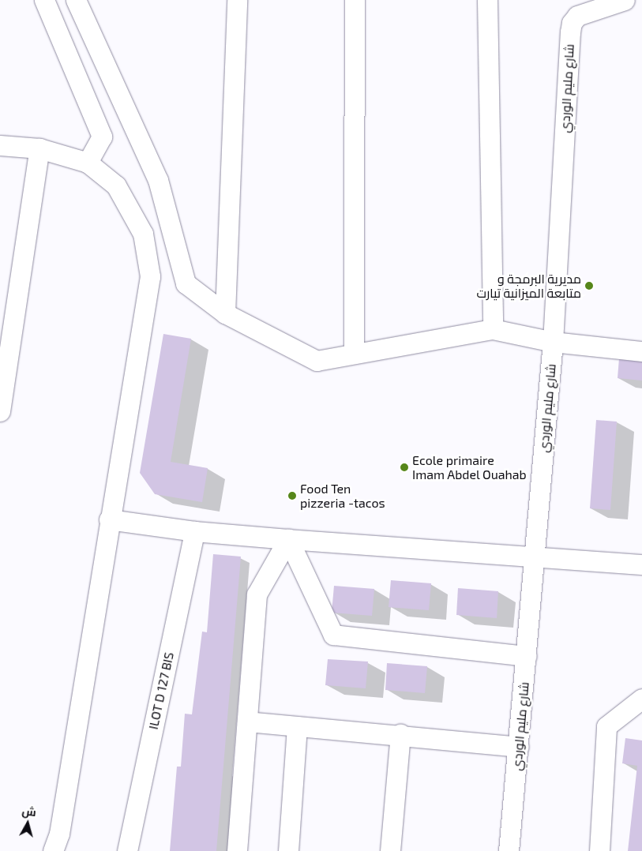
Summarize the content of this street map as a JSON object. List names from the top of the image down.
{
  "streets": {
    "street": ["شارع مليم الوردي", "ILOT D 127 BIS"]
  },
  "places": ["مديرية البرمجة و متابعة الميزانية تيارت", "Ecole primaire Imam Abdel Ouahab", "Food Ten pizzeria -tacos"],
  "north": "top"
}
